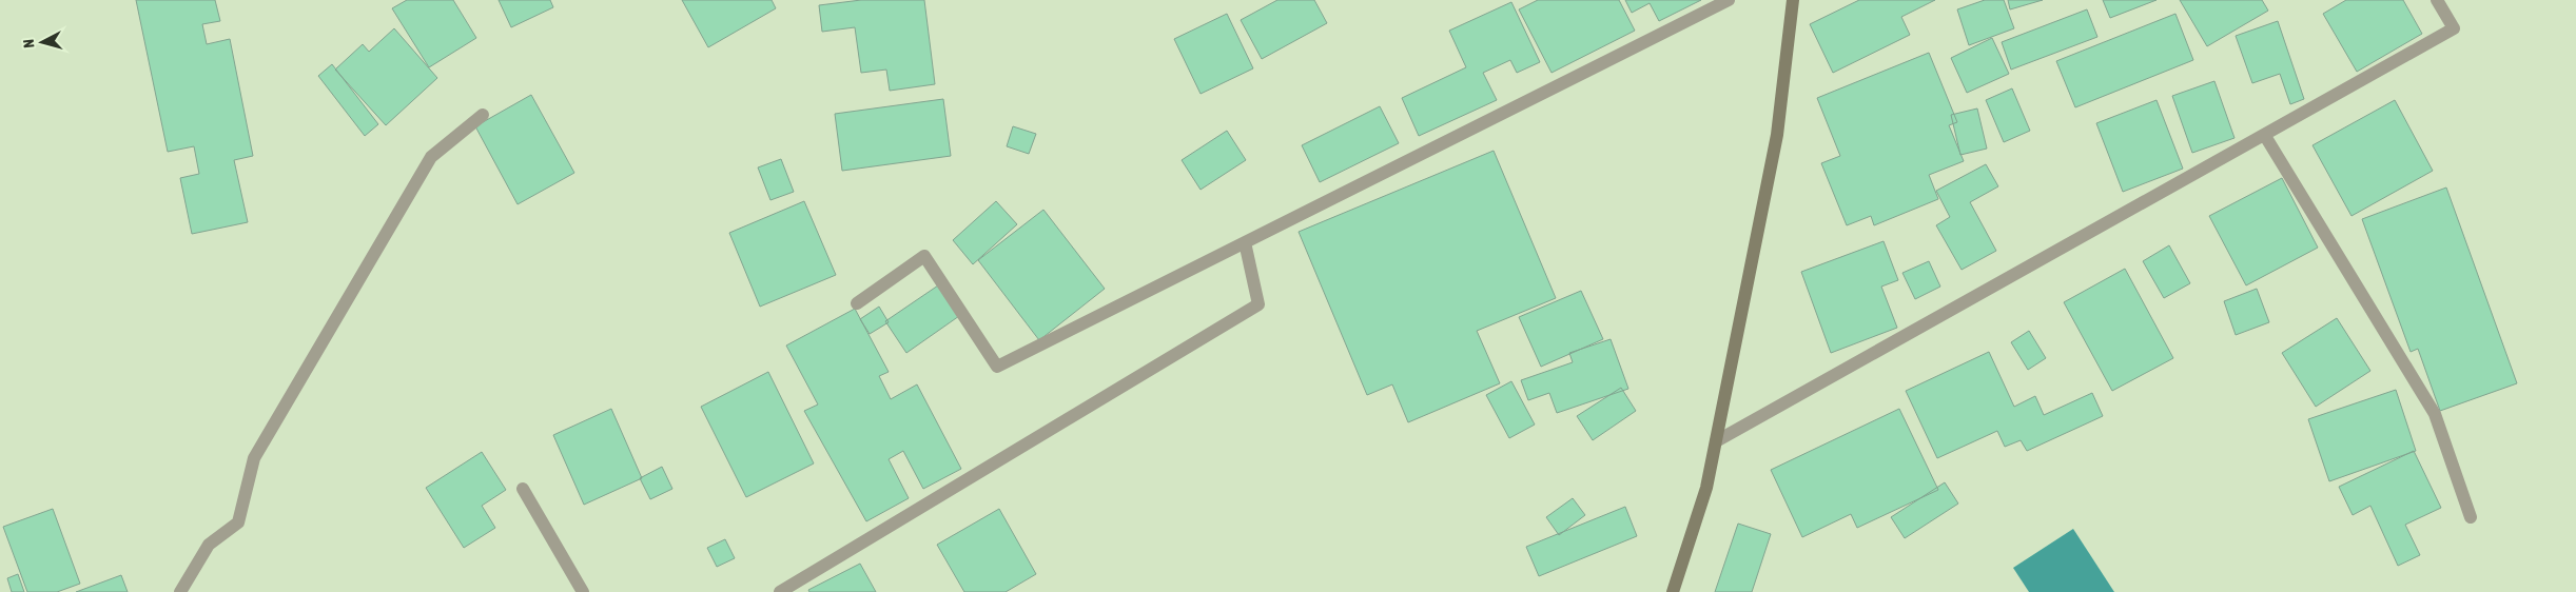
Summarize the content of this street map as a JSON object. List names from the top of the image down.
{
  "north": "left"
}
